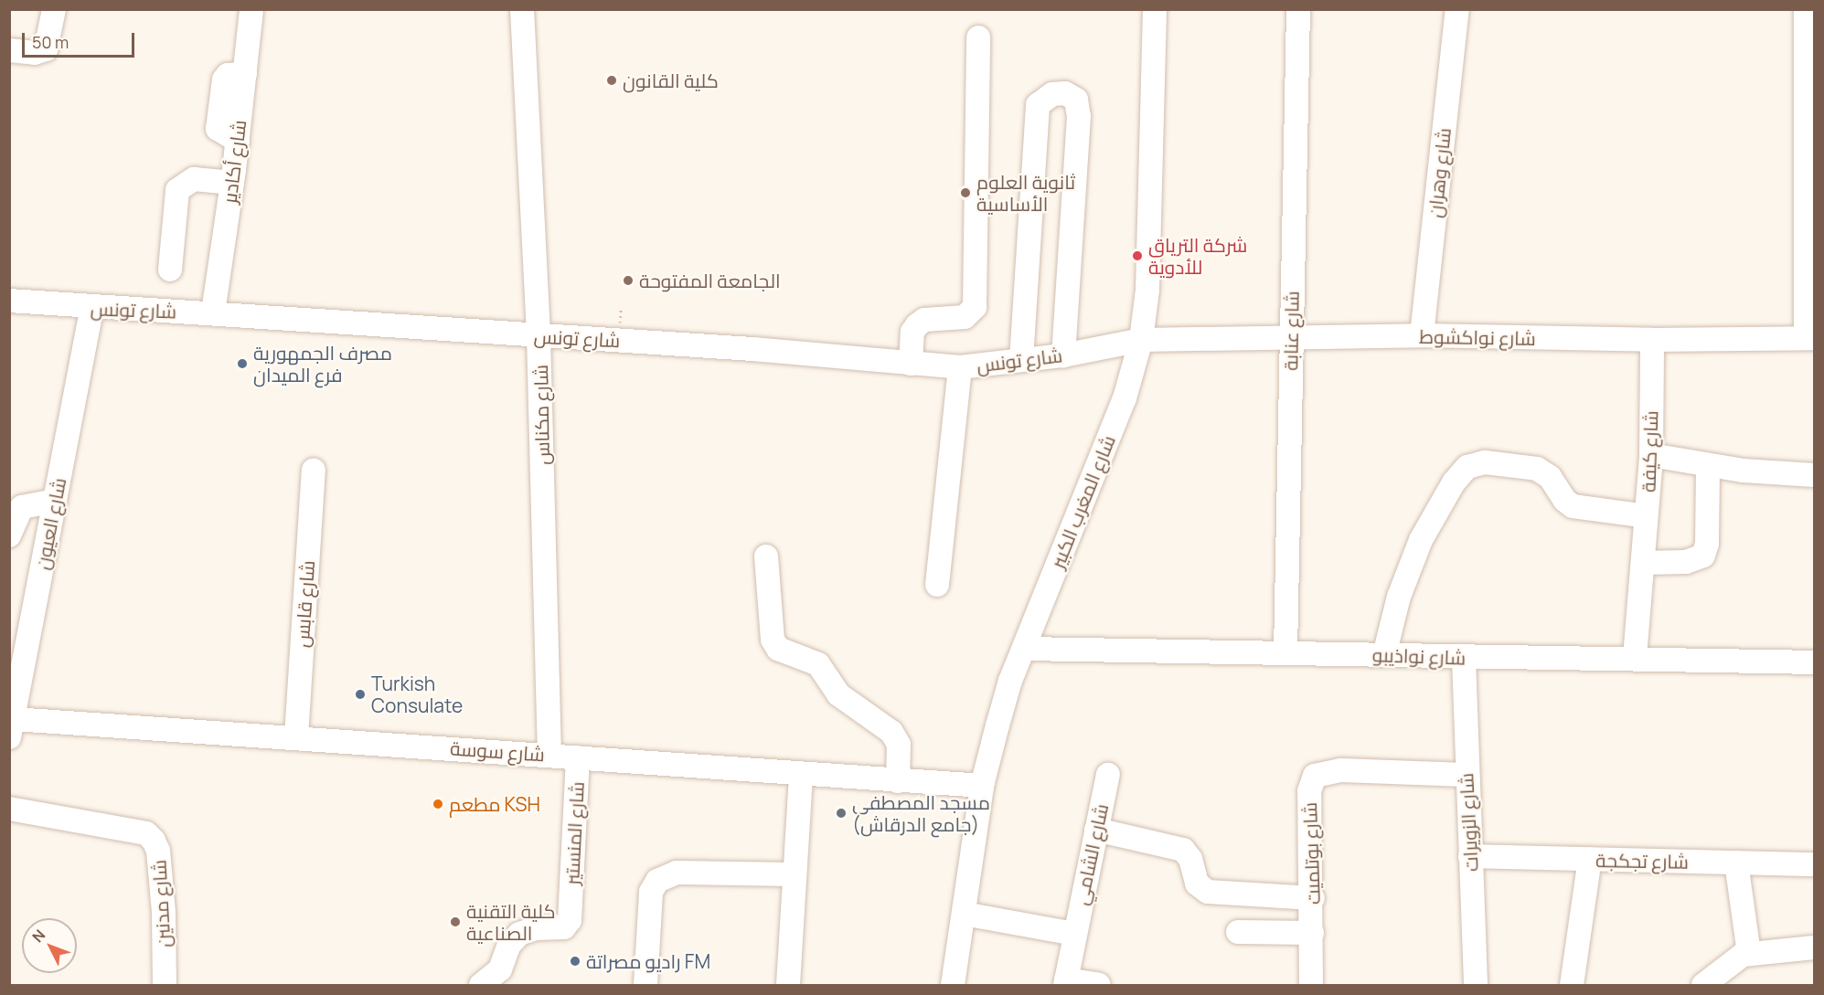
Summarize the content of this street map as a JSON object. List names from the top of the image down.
{
  "streets": {
    "street": [
      "شارع أكادير",
      "شارع وهران",
      "شارع تونس",
      "شارع عنابة",
      "شارع نواكشوط",
      "شارع مكناس",
      "شارع كيفة",
      "شارع المغرب الكبير",
      "شارع العيون",
      "شارع قابس",
      "شارع نواذيبو",
      "شارع سوسة",
      "شارع الزويرات",
      "شارع المنستير",
      "شارع بوتلميت",
      "شارع الشامي",
      "شارع تجكجة",
      "شارع مدنين"
    ]
  },
  "crossings": [
    ["شارع أكادير", "شارع تونس"],
    ["شارع وهران", "شارع نواكشوط"],
    ["شارع تونس", "شارع نواكشوط"],
    ["شارع تونس", "شارع مكناس"],
    ["شارع تونس", "شارع المغرب الكبير"],
    ["شارع تونس", "شارع العيون"],
    ["شارع عنابة", "شارع نواكشوط"],
    ["شارع عنابة", "شارع نواذيبو"],
    ["شارع نواكشوط", "شارع كيفة"],
    ["شارع نواكشوط", "شارع المغرب الكبير"],
    ["شارع مكناس", "شارع سوسة"],
    ["شارع كيفة", "شارع نواذيبو"],
    ["شارع المغرب الكبير", "شارع نواذيبو"],
    ["شارع المغرب الكبير", "شارع سوسة"],
    ["شارع العيون", "شارع سوسة"],
    ["شارع قابس", "شارع سوسة"],
    ["شارع نواذيبو", "شارع الزويرات"],
    ["شارع سوسة", "شارع المنستير"],
    ["شارع الزويرات", "شارع بوتلميت"],
    ["شارع الزويرات", "شارع تجكجة"]
  ],
  "places": [
    "كلية القانون",
    "ثانوية العلوم الأساسية",
    "شركة الترياق للأدوية",
    "الجامعة المفتوحة",
    "مصرف الجمهورية فرع الميدان",
    "Turkish Consulate",
    "مطعم KSH",
    "مسجد المصطفى (جامع الدرقاش)",
    "كلية التقنية الصناعية",
    "راديو مصراتة FM"
  ],
  "scale_bar": "50 m",
  "north": "top left"
}
